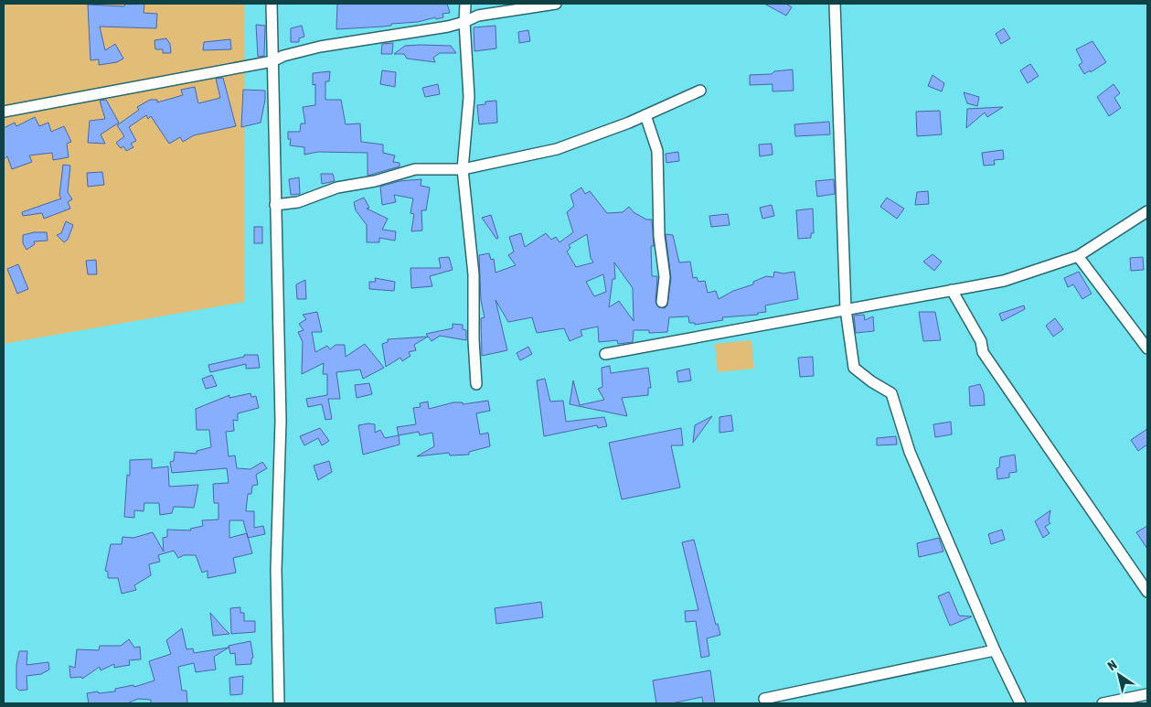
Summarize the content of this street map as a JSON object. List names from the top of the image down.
{
  "north": "top left"
}
